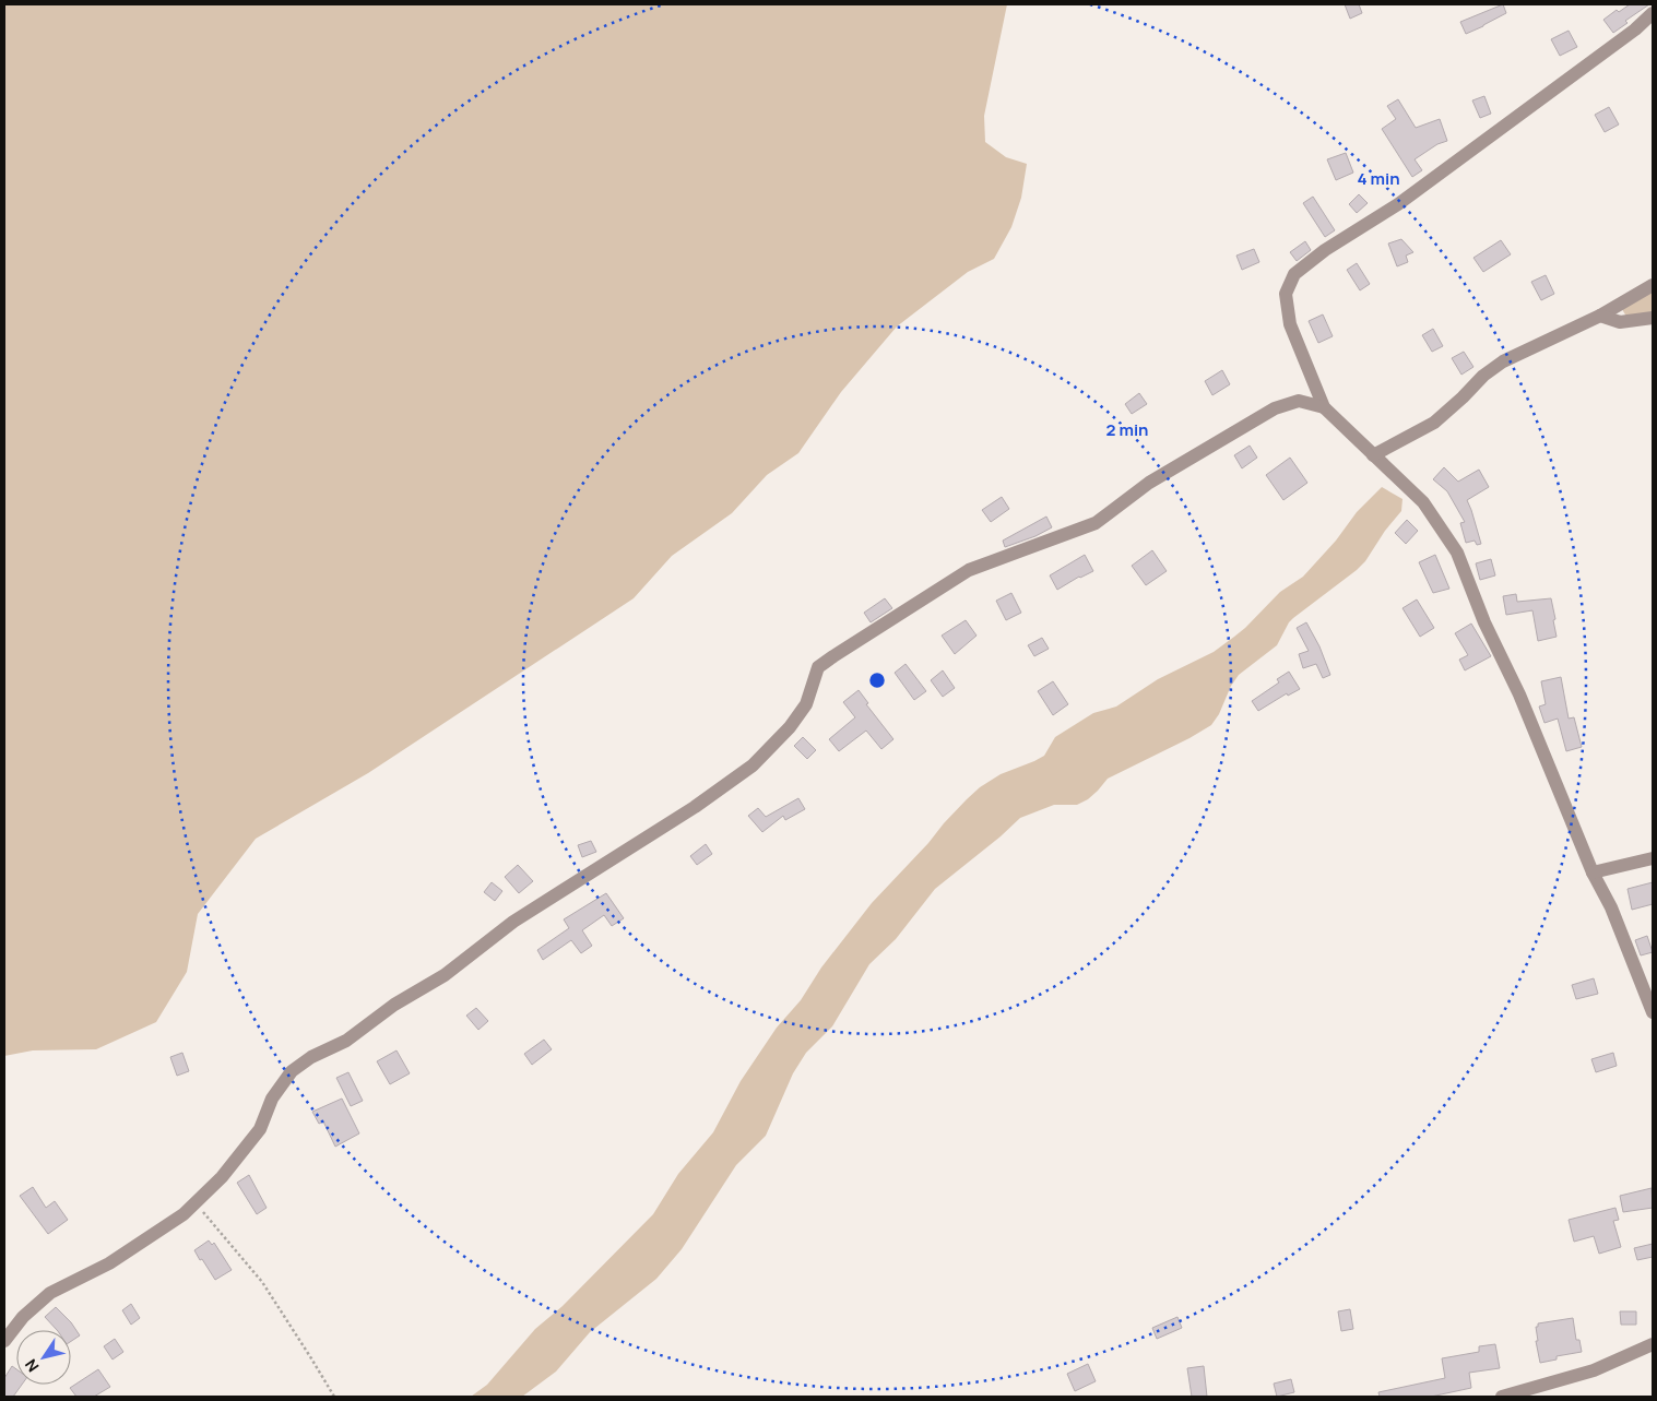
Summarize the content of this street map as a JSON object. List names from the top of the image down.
{
  "north": "bottom left",
  "rings": ["4 min", "2 min"]
}
